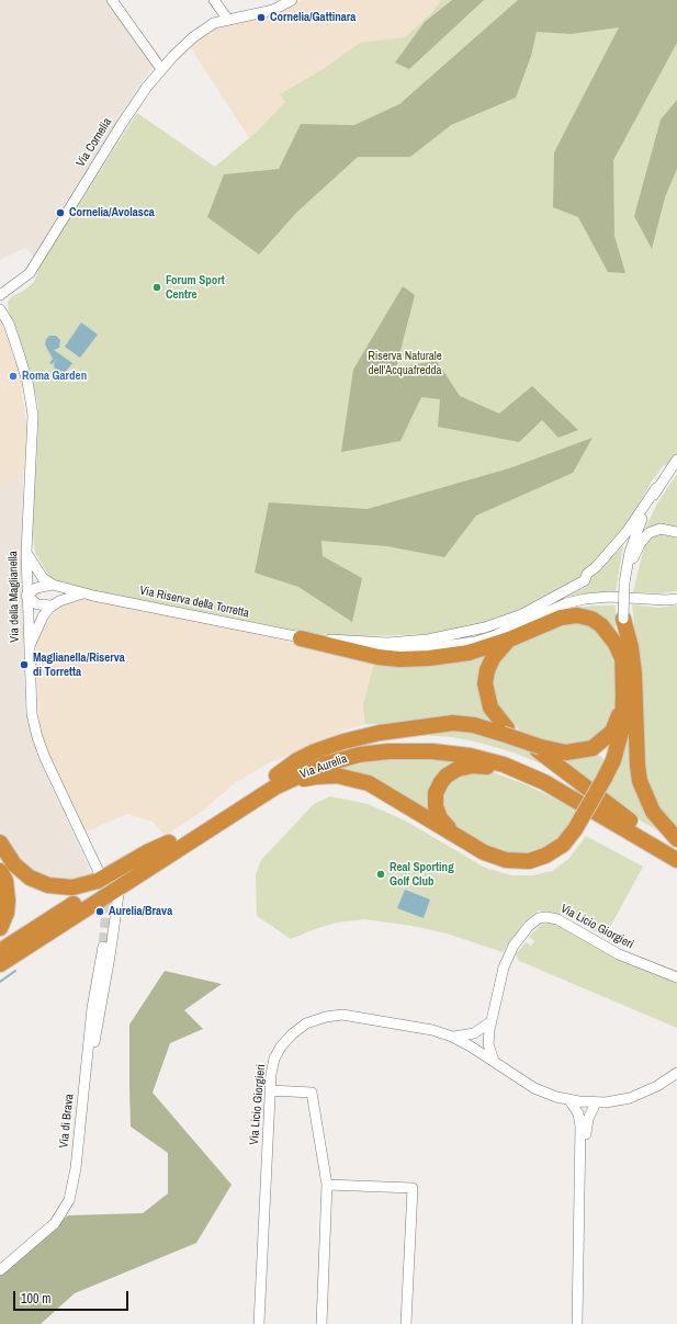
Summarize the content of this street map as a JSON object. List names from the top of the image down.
{
  "streets": {
    "highway": ["Via Aurelia"],
    "street": [
      "Via Cornelia",
      "Via della Maglianella",
      "Via Riserva della Torretta",
      "Via Licio Giorgieri",
      "Via di Brava"
    ]
  },
  "parks": ["Riserva Naturale dell'Acquafredda"],
  "places": [
    "Cornelia/Gattinara",
    "Cornelia/Avolasca",
    "Forum Sport Centre",
    "Roma Garden",
    "Maglianella/Riserva di Torretta",
    "Real Sporting Golf Club",
    "Aurelia/Brava"
  ],
  "scale_bar": "100 m"
}
